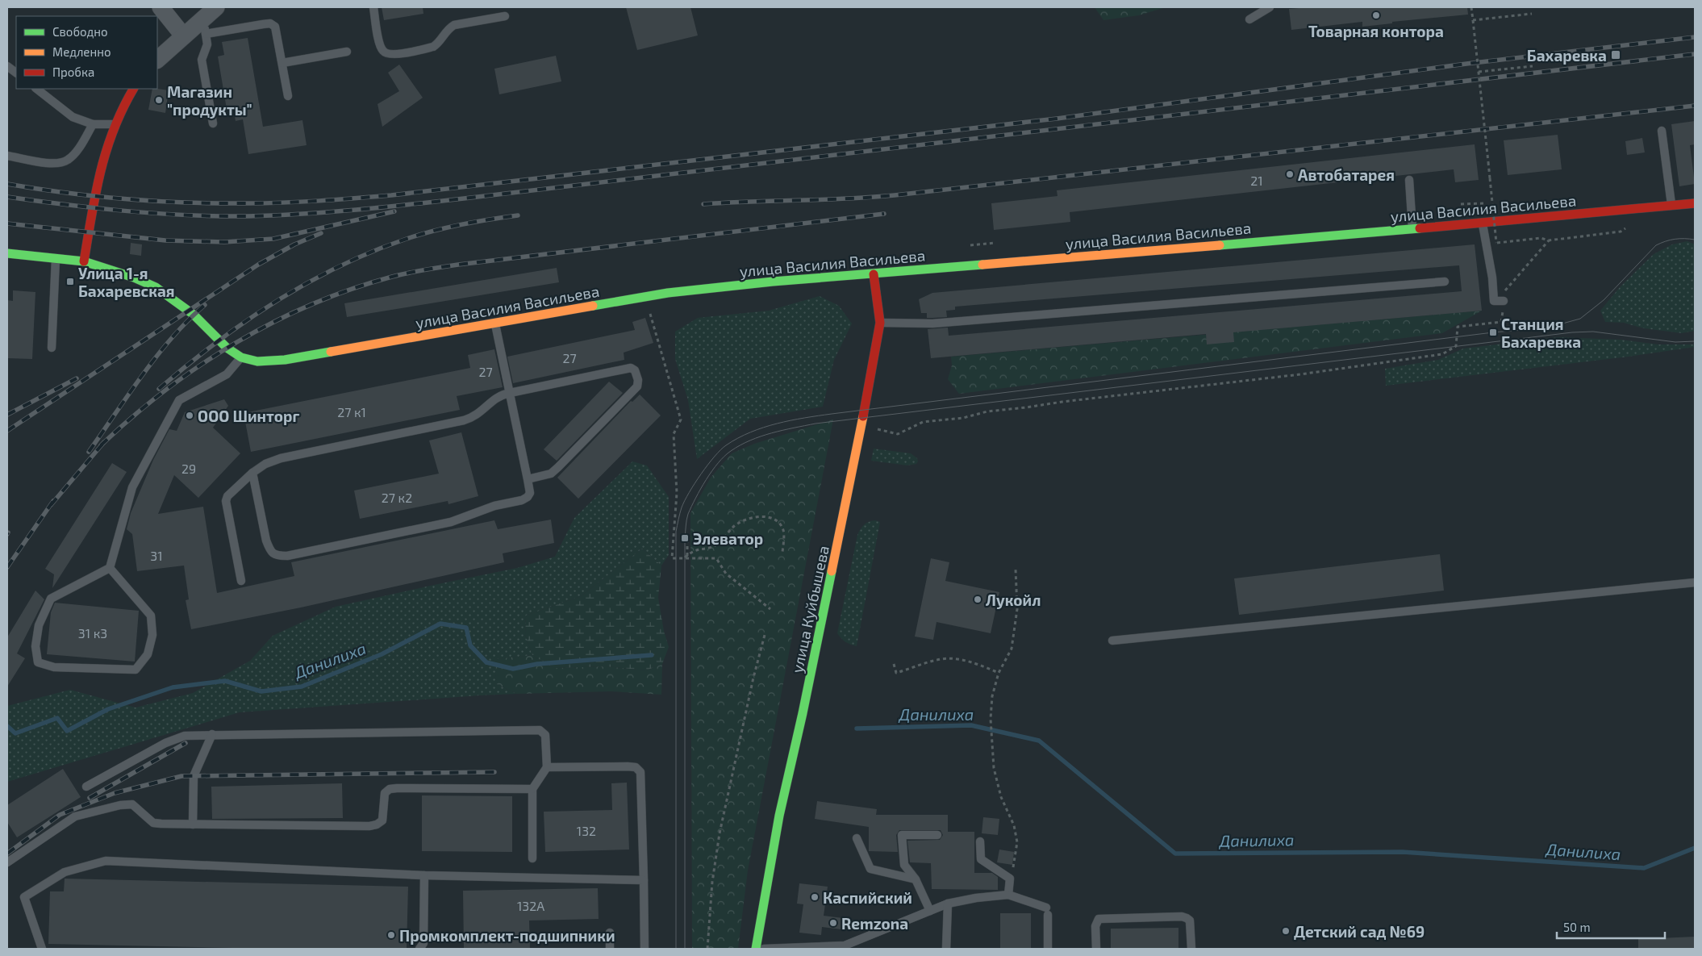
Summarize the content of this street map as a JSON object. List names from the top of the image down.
{
  "streets": {
    "main road": ["улица Василия Васильева", "улица Куйбышева"]
  },
  "crossings": [
    ["улица Василия Васильева", "улица Куйбышева"]
  ],
  "water": ["Данилиха"],
  "places": {
    "other": [
      "Товарная контора",
      "Магазин \"продукты\"",
      "Автобатарея",
      "ООО Шинторг",
      "Лукойл",
      "Каспийский",
      "Remzona",
      "Детский сад №69",
      "Промкомплект-подшипники"
    ],
    "transit": [
      "Бахаревка",
      "Улица 1-я Бахаревская",
      "Станция Бахаревка",
      "Элеватор"
    ]
  },
  "house_numbers": [
    "21",
    "27",
    "27",
    "27 к1",
    "29",
    "27 к2",
    "31",
    "31 к3",
    "132",
    "132А"
  ],
  "legend": ["Свободно", "Медленно", "Пробка"],
  "scale_bar": "50 m"
}
